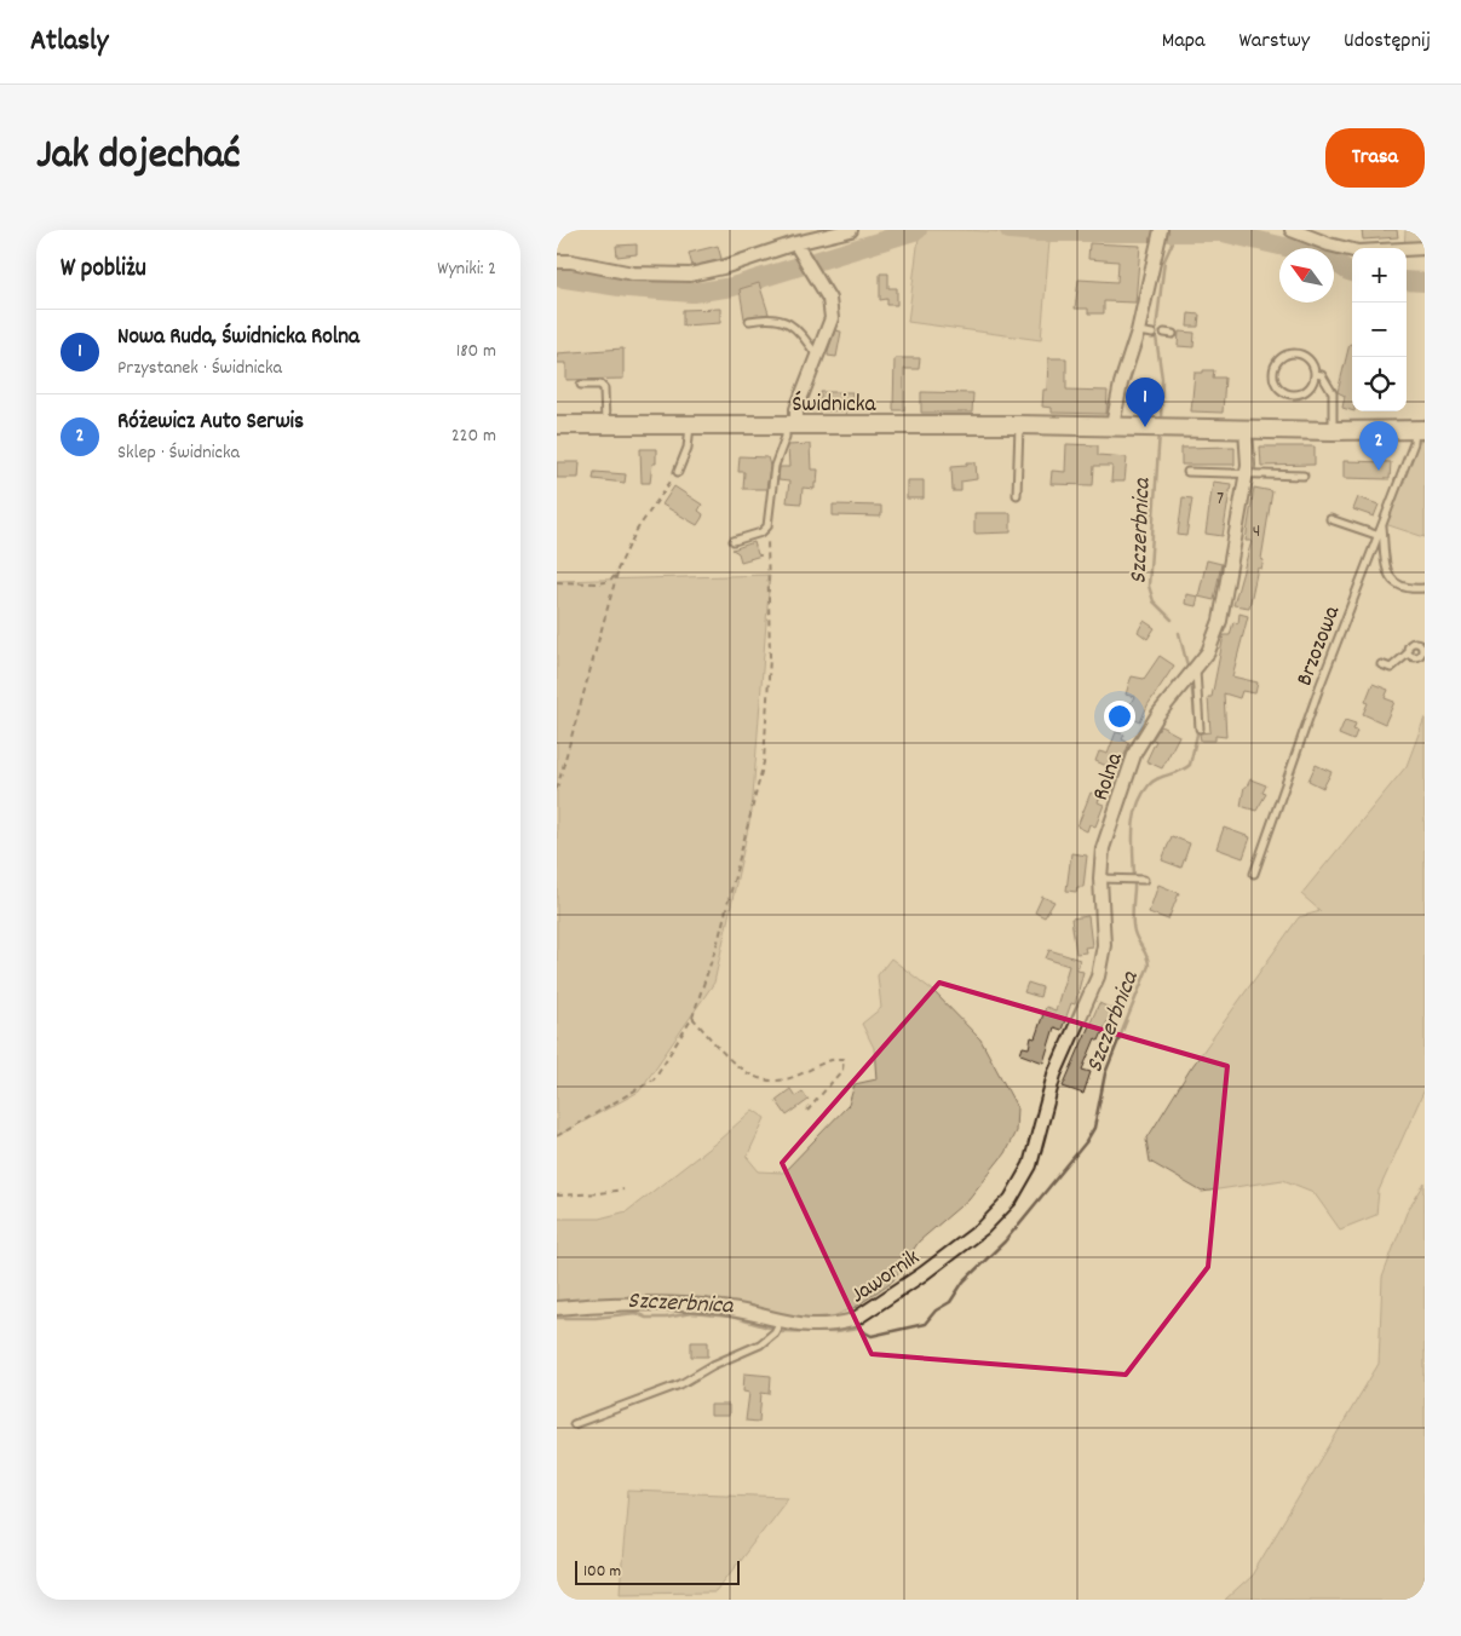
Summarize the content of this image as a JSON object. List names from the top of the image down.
{
  "streets": {
    "street": ["Świdnicka", "Rolna", "Jawornik"],
    "lane": ["Brzozowa"]
  },
  "crossings": [
    ["Świdnicka", "Brzozowa"],
    ["Świdnicka", "Rolna"],
    ["Rolna", "Jawornik"]
  ],
  "water": ["Szczerbnica"],
  "house_numbers": ["7", "4"],
  "scale_bar": "100 m",
  "north": "top left",
  "page": {
    "header": "Atlasly",
    "nav": ["Mapa", "Warstwy", "Udostępnij"],
    "title": "Jak dojechać",
    "buttons": "Trasa",
    "heading": ["W pobliżu", "Wyniki: 2"],
    "map_buttons": ["+", "−"],
    "list": [
      {
        "mark": "1",
        "name": "Nowa Ruda, Świdnicka Rolna",
        "note": "Przystanek · Świdnicka",
        "value": "180 m"
      },
      {
        "mark": "2",
        "name": "Różewicz Auto Serwis",
        "note": "Sklep · Świdnicka",
        "value": "220 m"
      }
    ],
    "pins": ["1", "2"],
    "scale": "100 m"
  }
}
